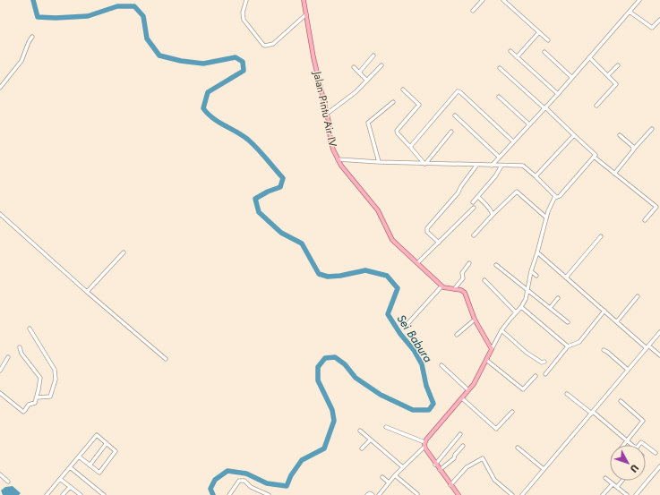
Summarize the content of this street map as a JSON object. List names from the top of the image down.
{
  "streets": {
    "main road": ["Jalan Pintu Air IV"]
  },
  "water": ["Sei Babura"],
  "north": "bottom right"
}
